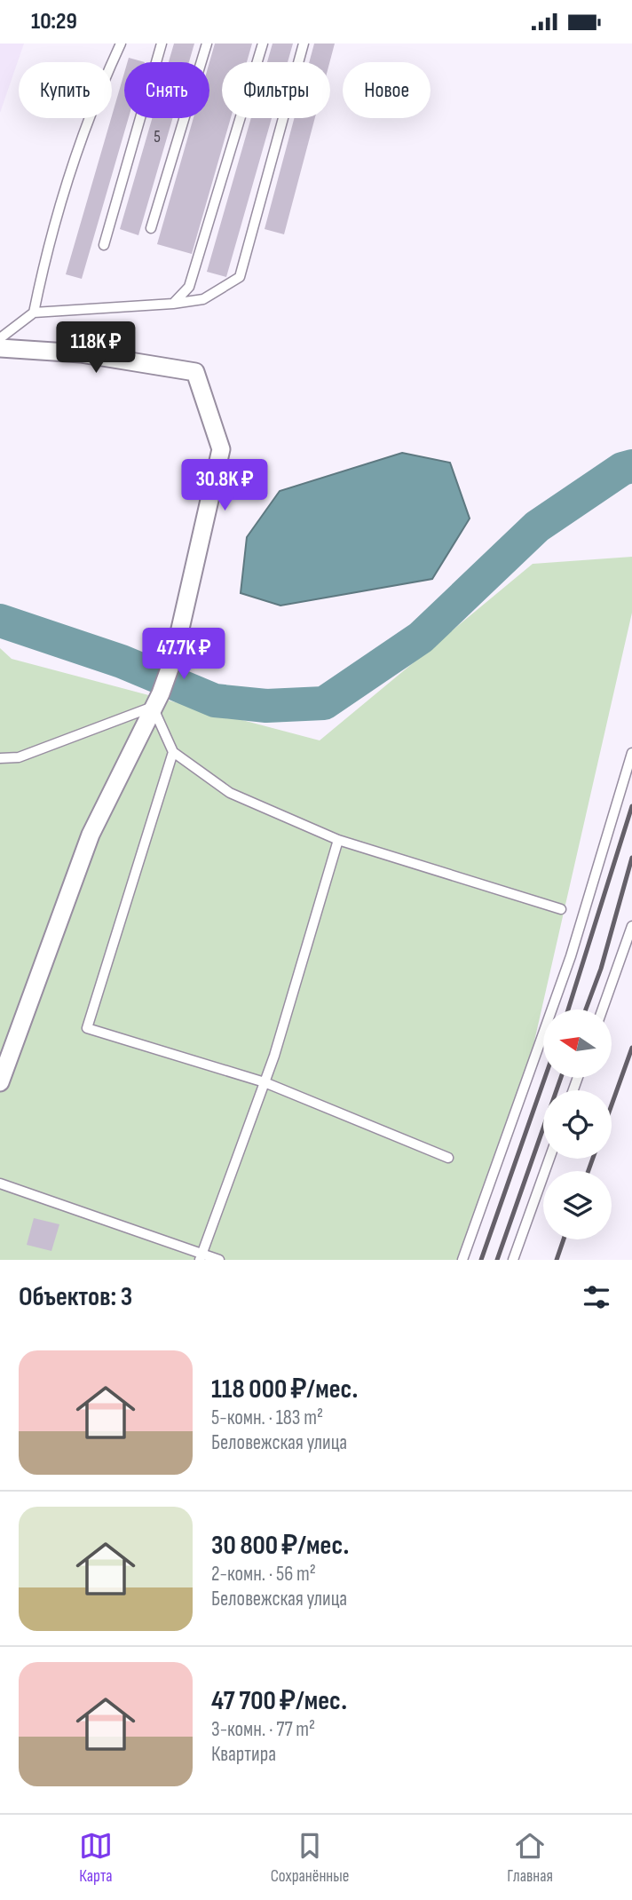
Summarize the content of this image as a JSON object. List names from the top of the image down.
{
  "house_numbers": ["5"],
  "north": "left",
  "page": {
    "status": "10:29",
    "chip": [
      "Купить",
      "Снять",
      "Фильтры",
      "Новое"
    ],
    "price": ["118K ₽", "30.8K ₽", "47.7K ₽"],
    "heading": "Объектов: 3",
    "list": [
      {
        "name": "118 000 ₽/мес.",
        "note": "5-комн. · 183 m² · Беловежская улица"
      },
      {
        "name": "30 800 ₽/мес.",
        "note": "2-комн. · 56 m² · Беловежская улица"
      },
      {
        "name": "47 700 ₽/мес.",
        "note": "3-комн. · 77 m² · Квартира"
      }
    ],
    "tabs": ["Карта", "Сохранённые", "Главная"]
  }
}
